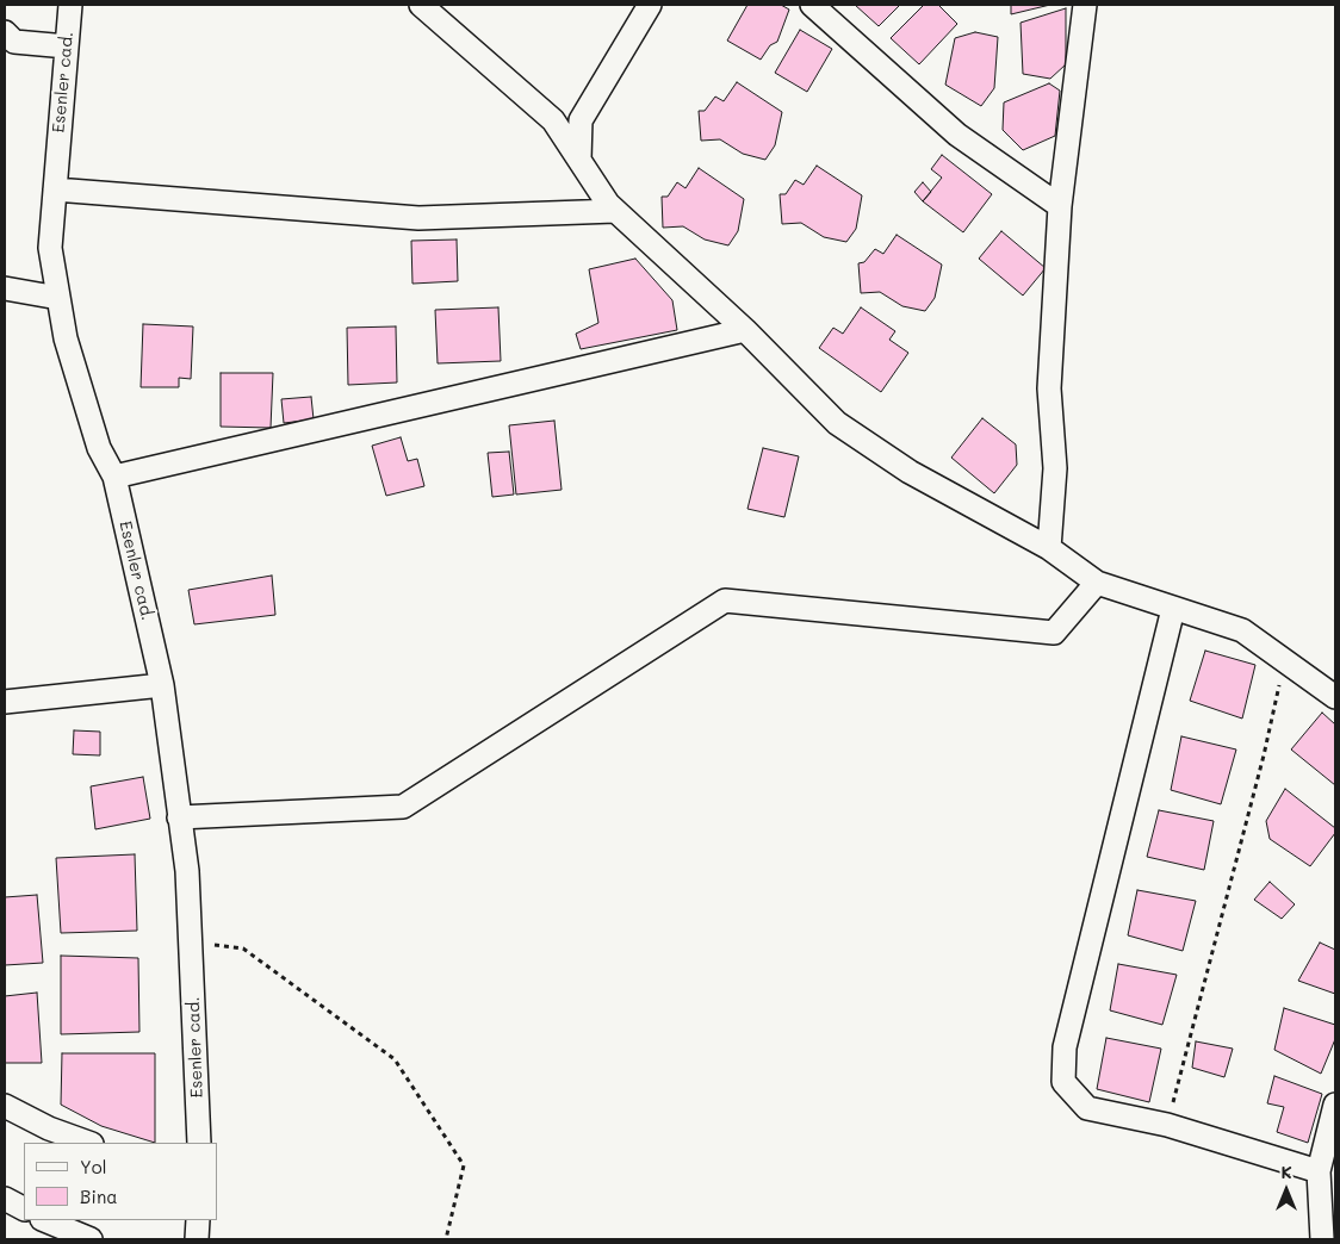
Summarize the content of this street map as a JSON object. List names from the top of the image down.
{
  "streets": {
    "street": ["Esenler cad."]
  },
  "legend": ["Yol", "Bina"],
  "north": "top"
}
